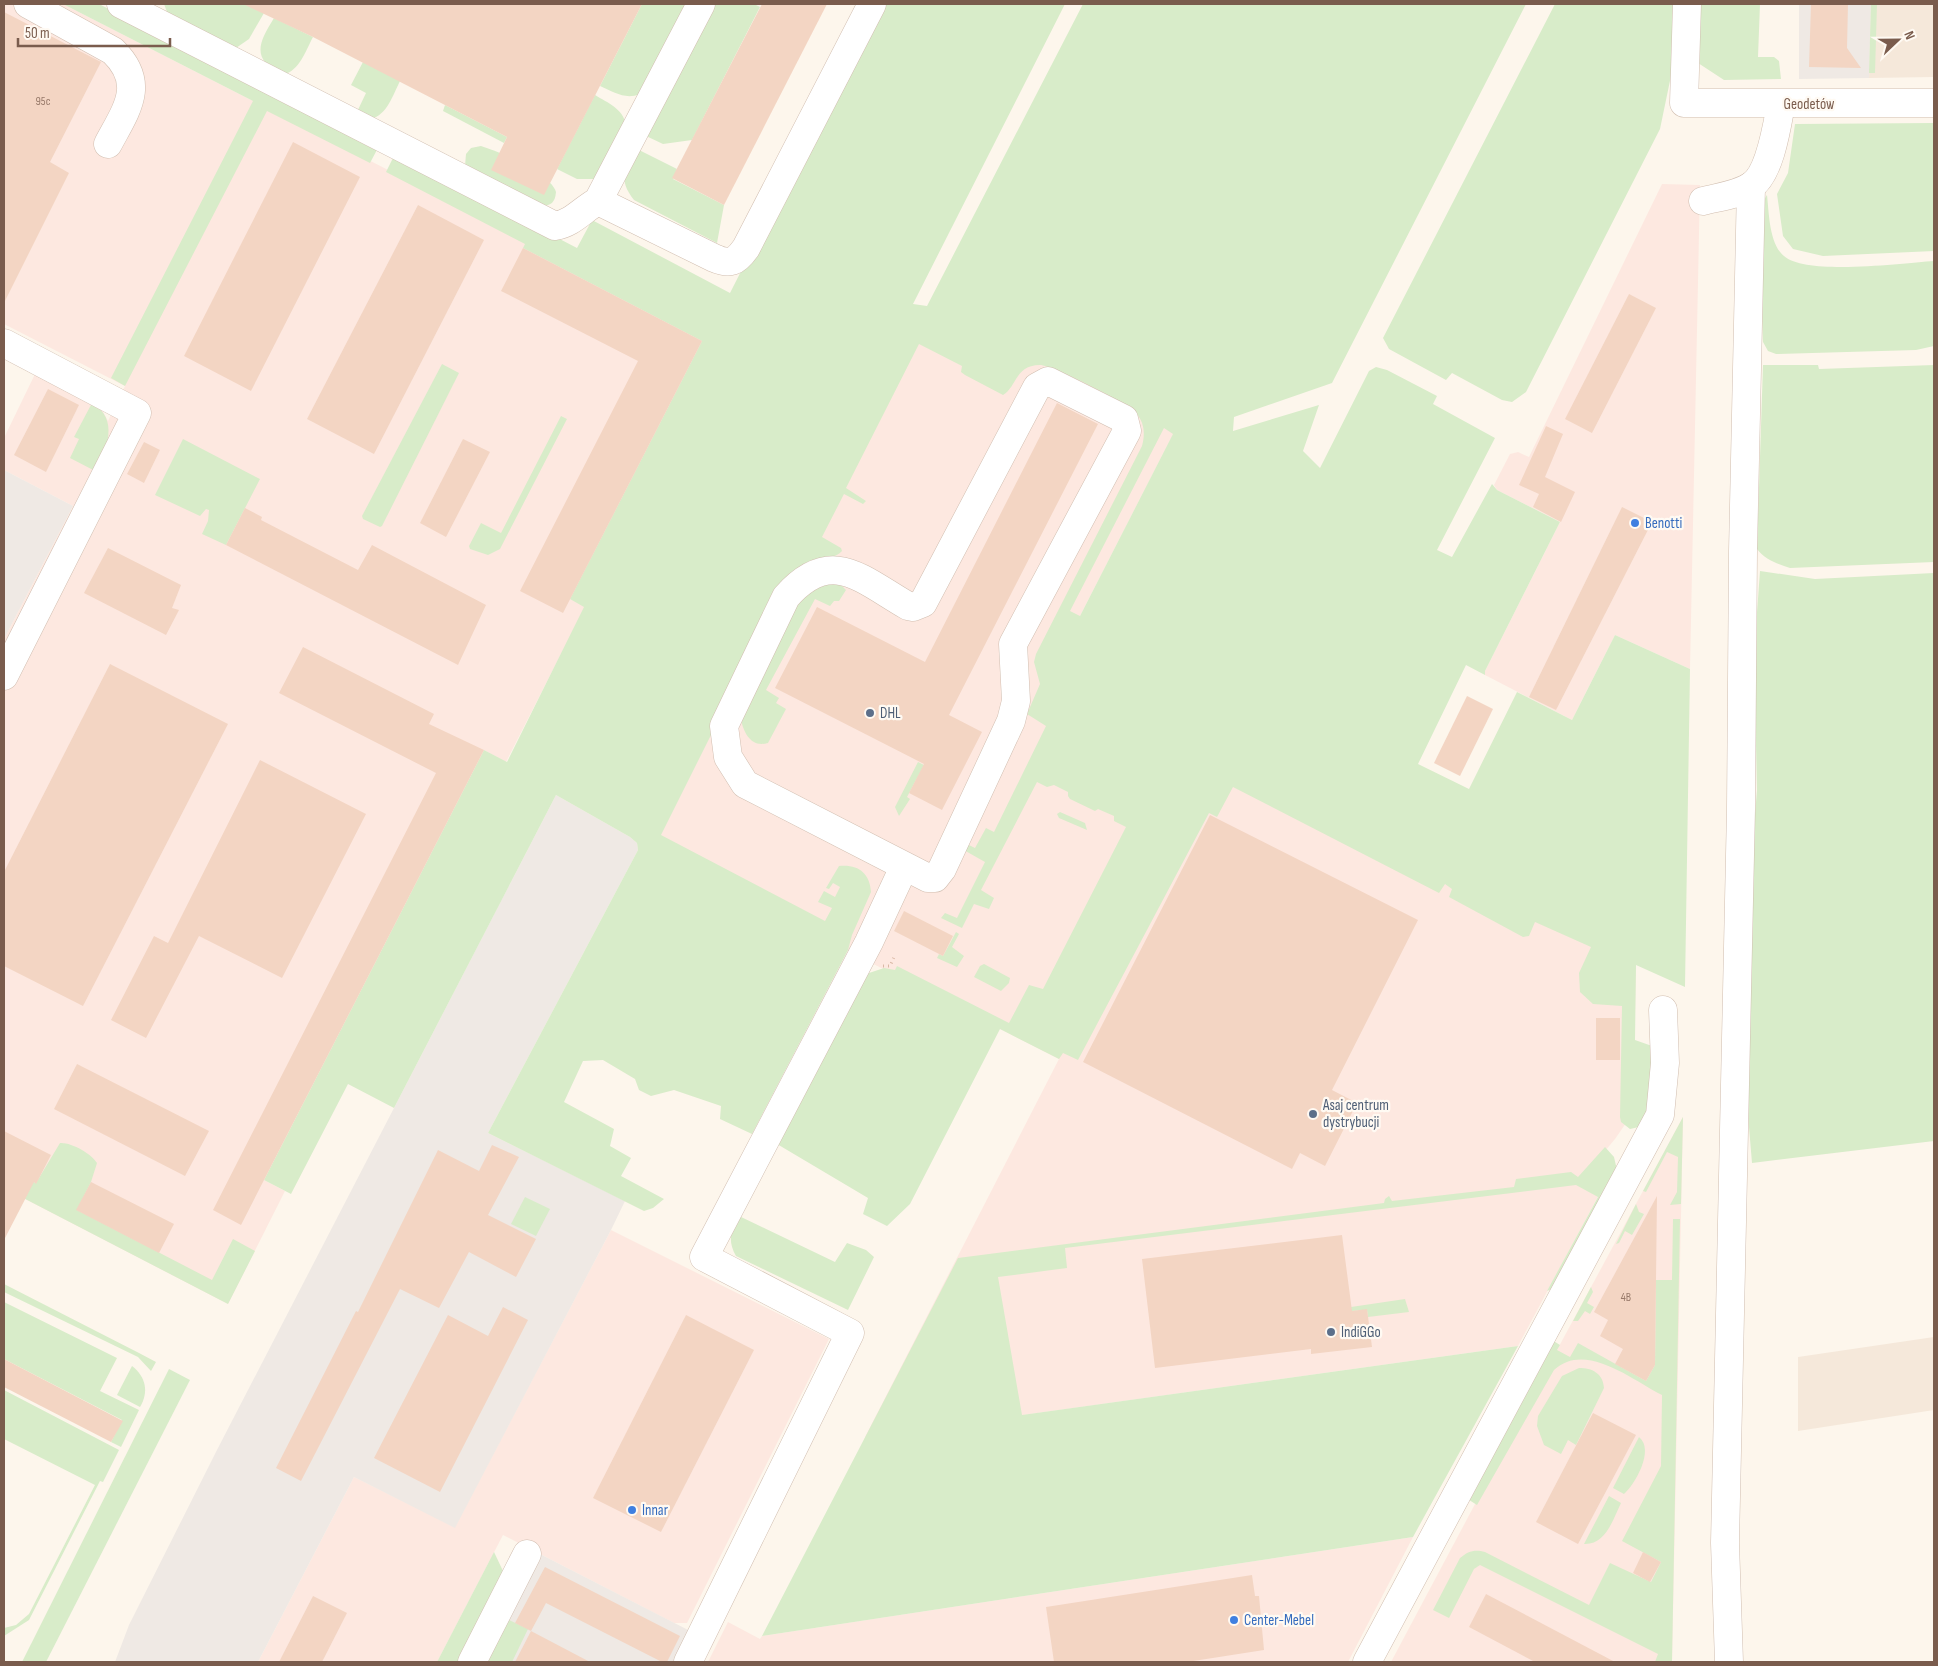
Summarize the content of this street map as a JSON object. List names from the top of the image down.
{
  "streets": {
    "street": ["Geodetów"]
  },
  "places": [
    "Benotti",
    "DHL",
    "Asaj centrum dystrybucji",
    "IndiGGo",
    "Innar",
    "Center-Mebel"
  ],
  "house_numbers": ["95c", "4B"],
  "scale_bar": "50 m",
  "north": "right"
}
